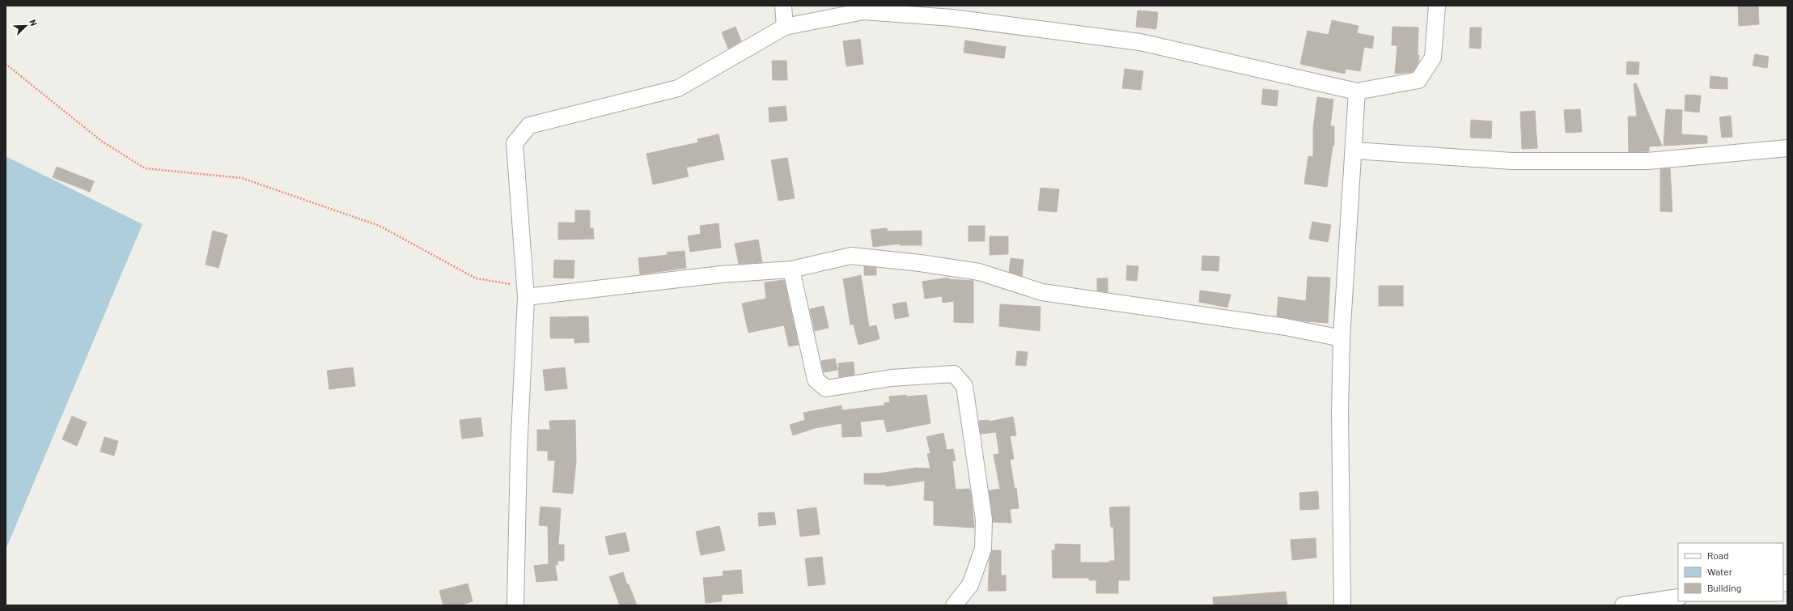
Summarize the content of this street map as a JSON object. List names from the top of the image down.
{
  "legend": ["Road", "Water", "Building"],
  "north": "top right"
}
